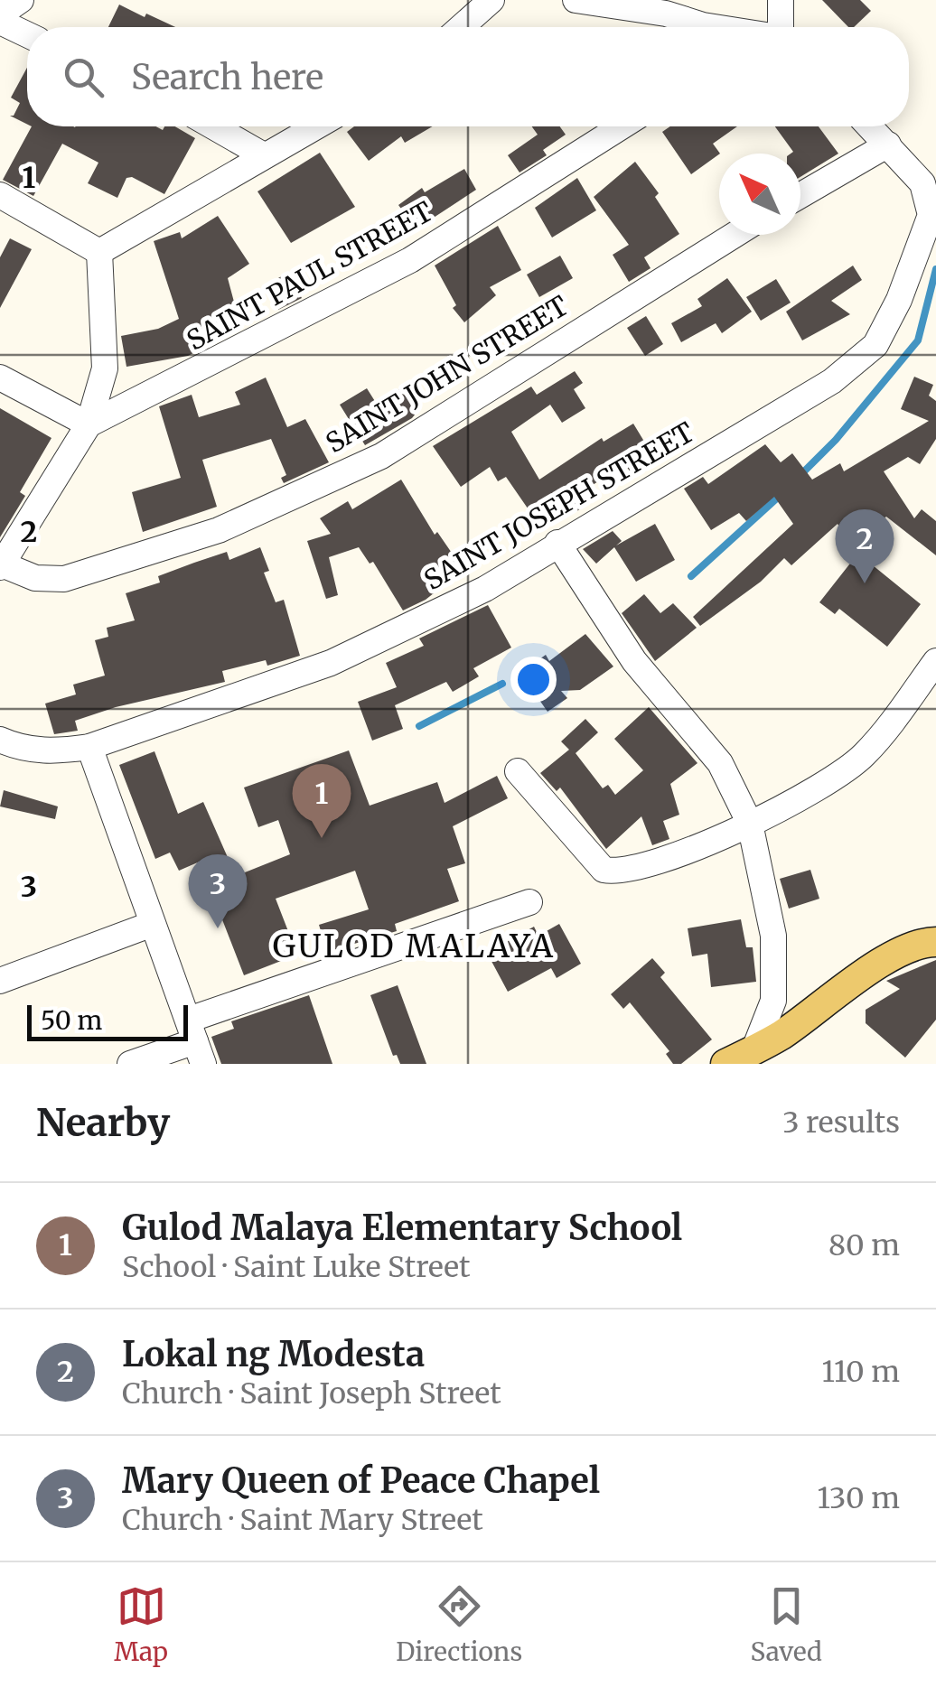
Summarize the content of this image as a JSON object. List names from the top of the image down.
{
  "streets": {
    "street": ["SAINT PAUL STREET", "SAINT JOHN STREET", "SAINT JOSEPH STREET"]
  },
  "districts": ["GULOD MALAYA"],
  "scale_bar": "50 m",
  "north": "top left",
  "page": {
    "search": "Search here",
    "pins": ["2", "1", "3"],
    "scale": "50 m",
    "heading": ["Nearby", "3 results"],
    "list": [
      {
        "mark": "1",
        "name": "Gulod Malaya Elementary School",
        "note": "School · Saint Luke Street",
        "value": "80 m"
      },
      {
        "mark": "2",
        "name": "Lokal ng Modesta",
        "note": "Church · Saint Joseph Street",
        "value": "110 m"
      },
      {
        "mark": "3",
        "name": "Mary Queen of Peace Chapel",
        "note": "Church · Saint Mary Street",
        "value": "130 m"
      }
    ],
    "nav": ["Map", "Directions", "Saved"]
  },
  "grid": {
    "rows": ["1", "2", "3"]
  }
}
